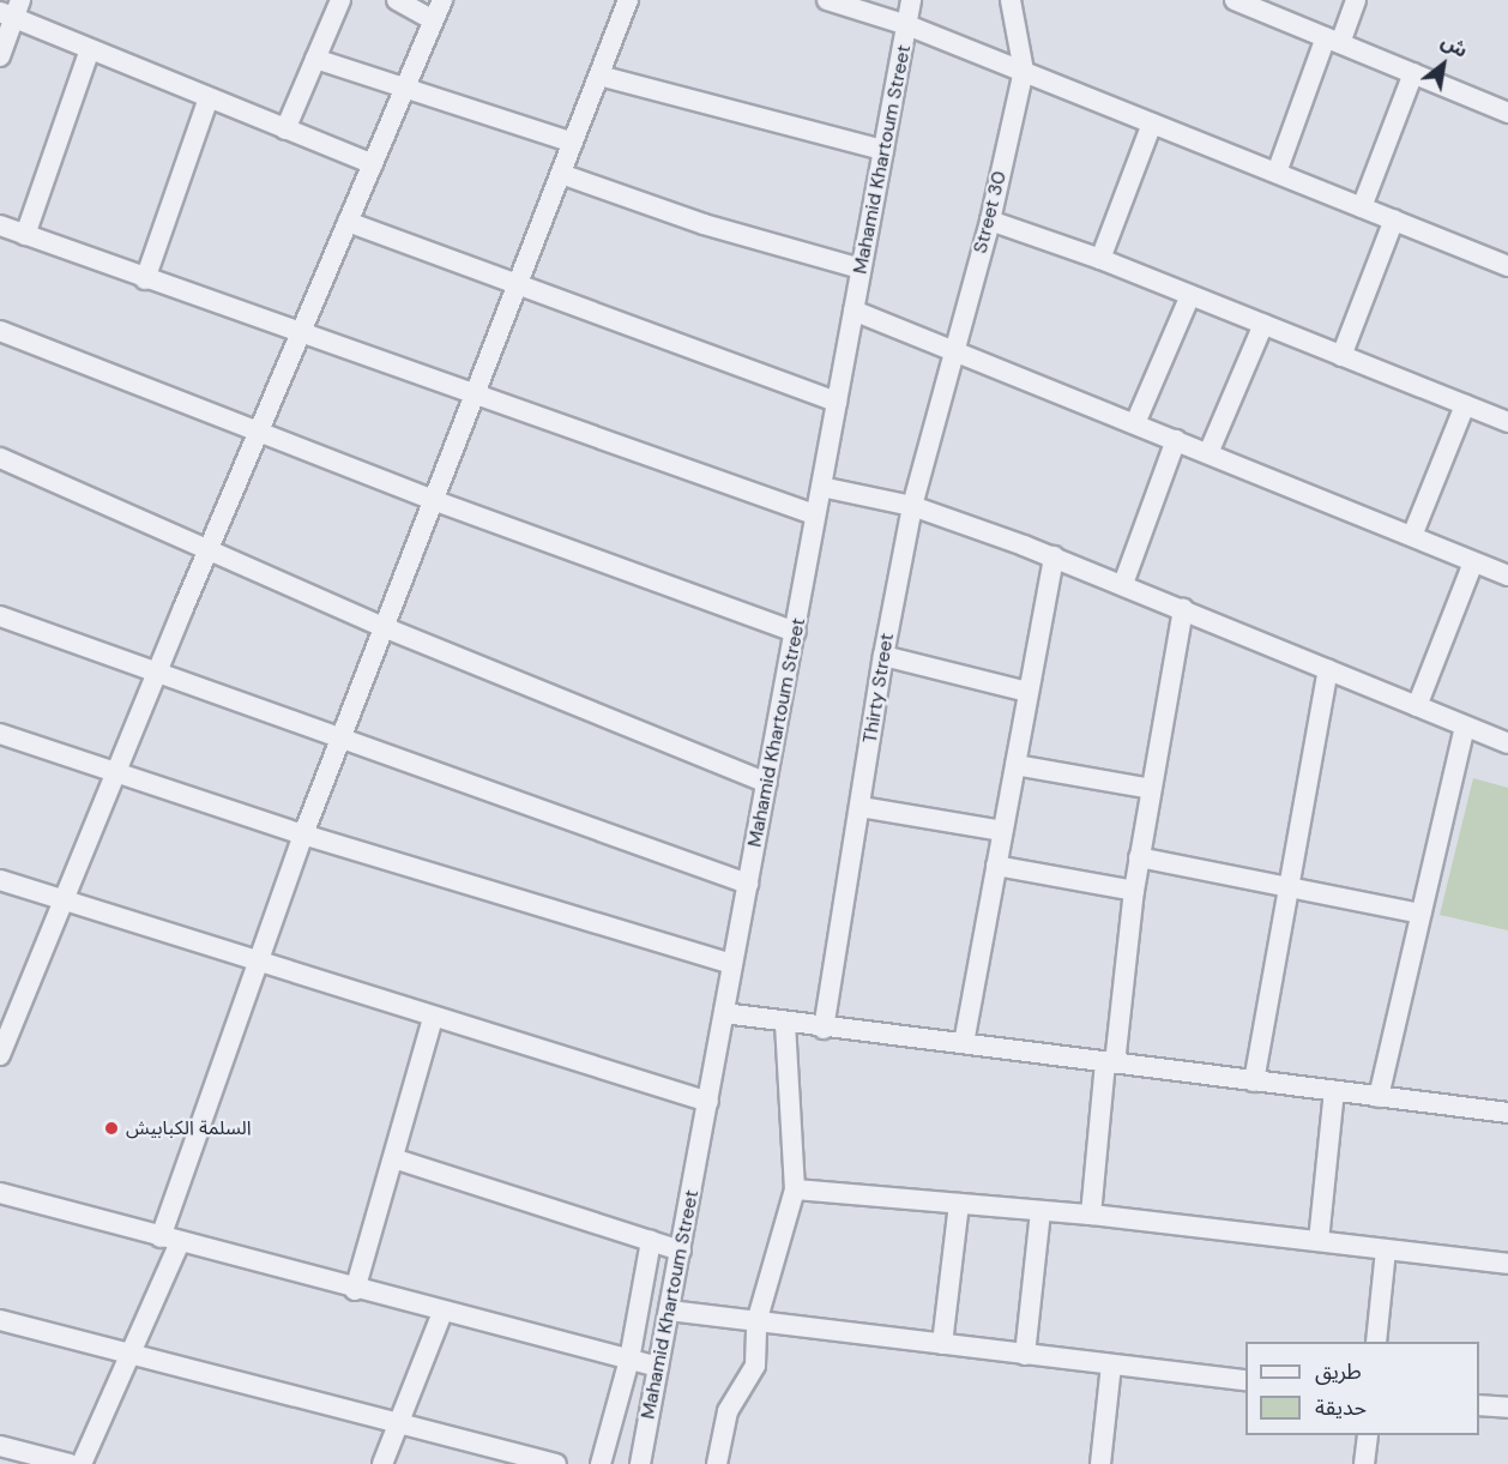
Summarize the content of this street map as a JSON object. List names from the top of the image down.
{
  "streets": {
    "street": ["Mahamid Khartoum Street", "Street 30", "Thirty Street"]
  },
  "crossings": [
    ["Street 30", "Thirty Street"]
  ],
  "places": ["السلمة الكبابيش"],
  "legend": ["طريق", "حديقة"],
  "north": "top right"
}
